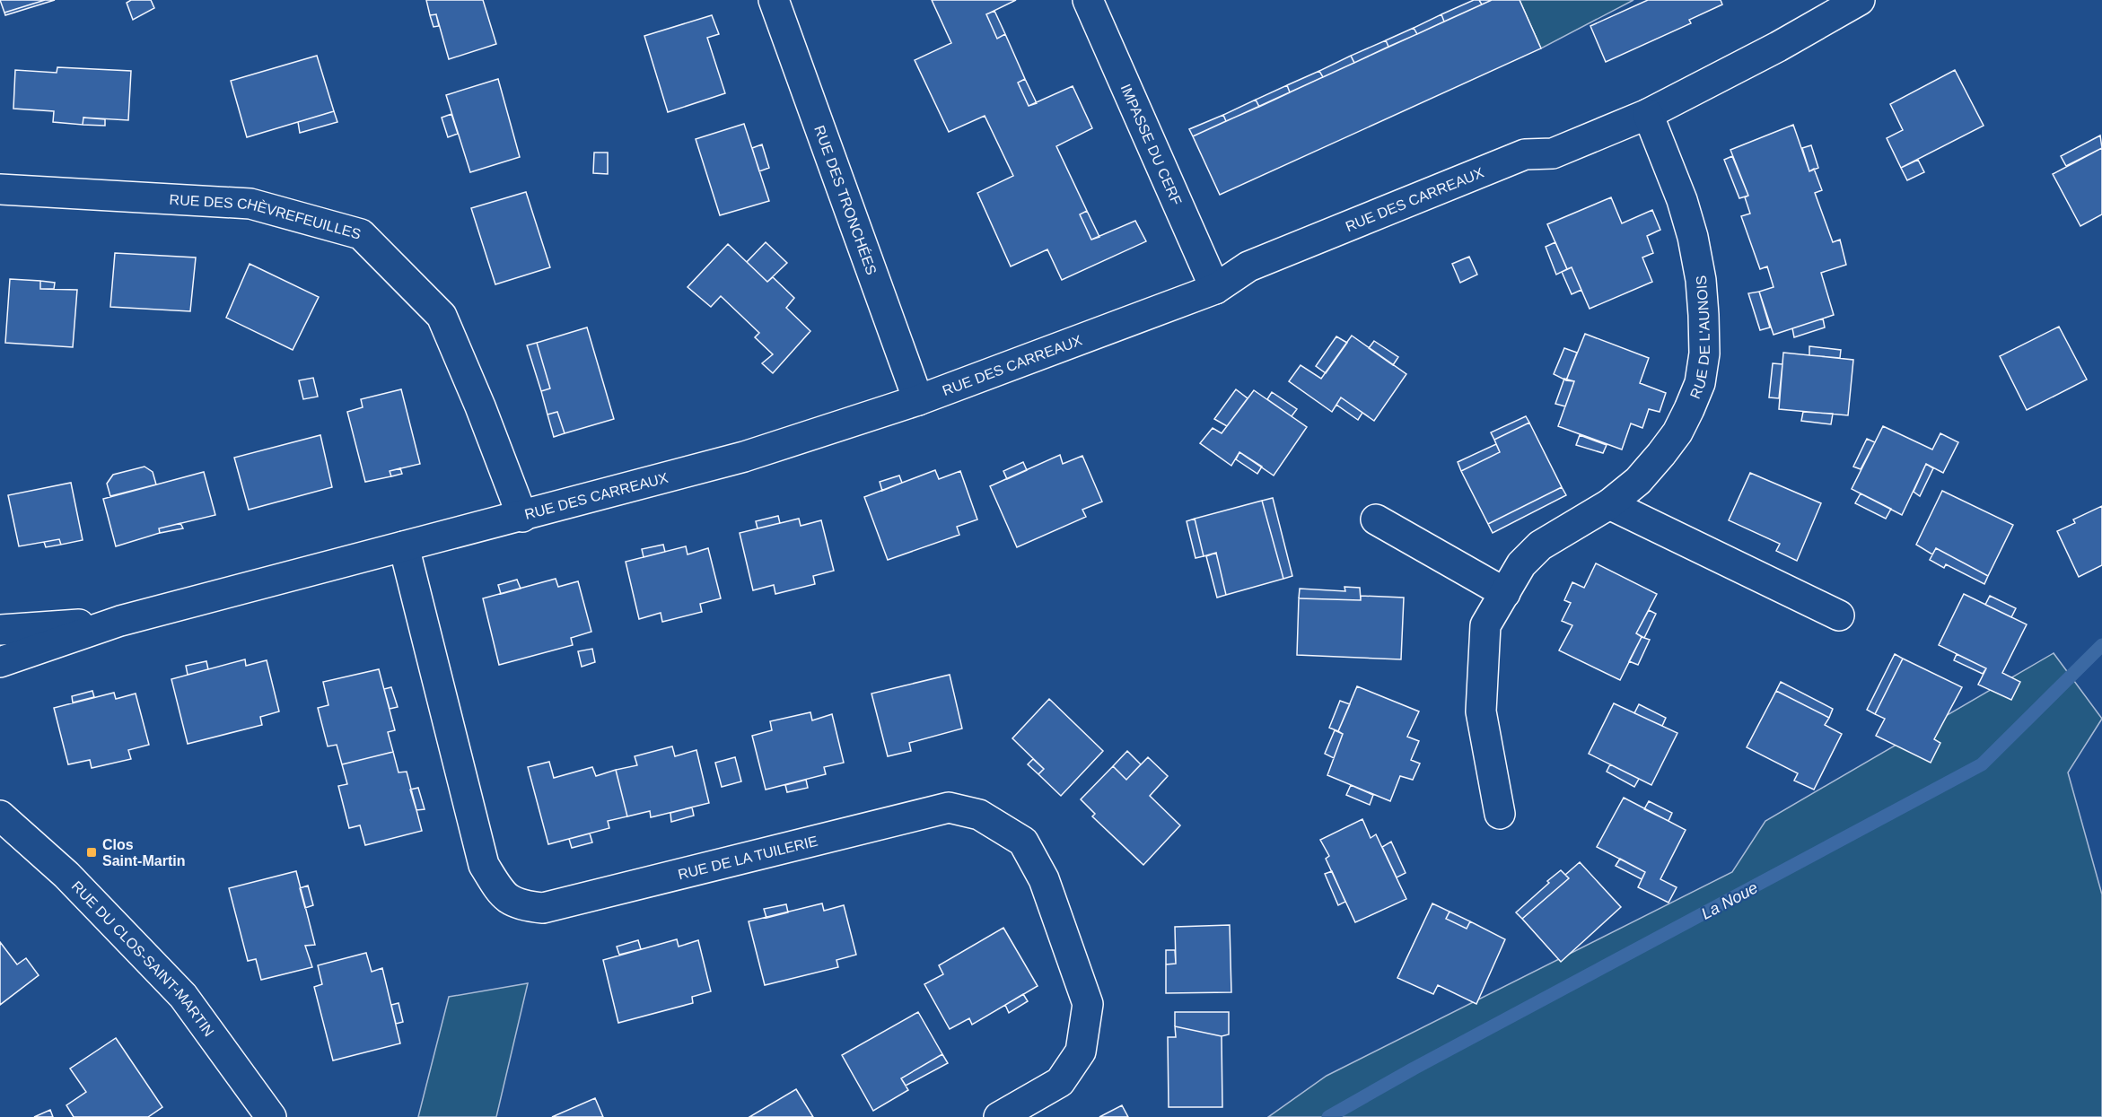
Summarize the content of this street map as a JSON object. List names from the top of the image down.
{
  "streets": {
    "street": [
      "IMPASSE DU CERF",
      "RUE DES CARREAUX",
      "RUE DES TRONCHÉES",
      "RUE DES CHÈVREFEUILLES",
      "RUE DE L'AUNOIS",
      "RUE DE LA TUILERIE",
      "RUE DU CLOS-SAINT-MARTIN"
    ]
  },
  "crossings": [
    ["IMPASSE DU CERF", "RUE DES CARREAUX"],
    ["RUE DES CARREAUX", "RUE DES TRONCHÉES"],
    ["RUE DES CARREAUX", "RUE DES CHÈVREFEUILLES"],
    ["RUE DES CARREAUX", "RUE DE L'AUNOIS"],
    ["RUE DES CARREAUX", "RUE DE LA TUILERIE"]
  ],
  "water": ["La Noue"],
  "places": {
    "transit": ["Clos Saint-Martin"]
  }
}
